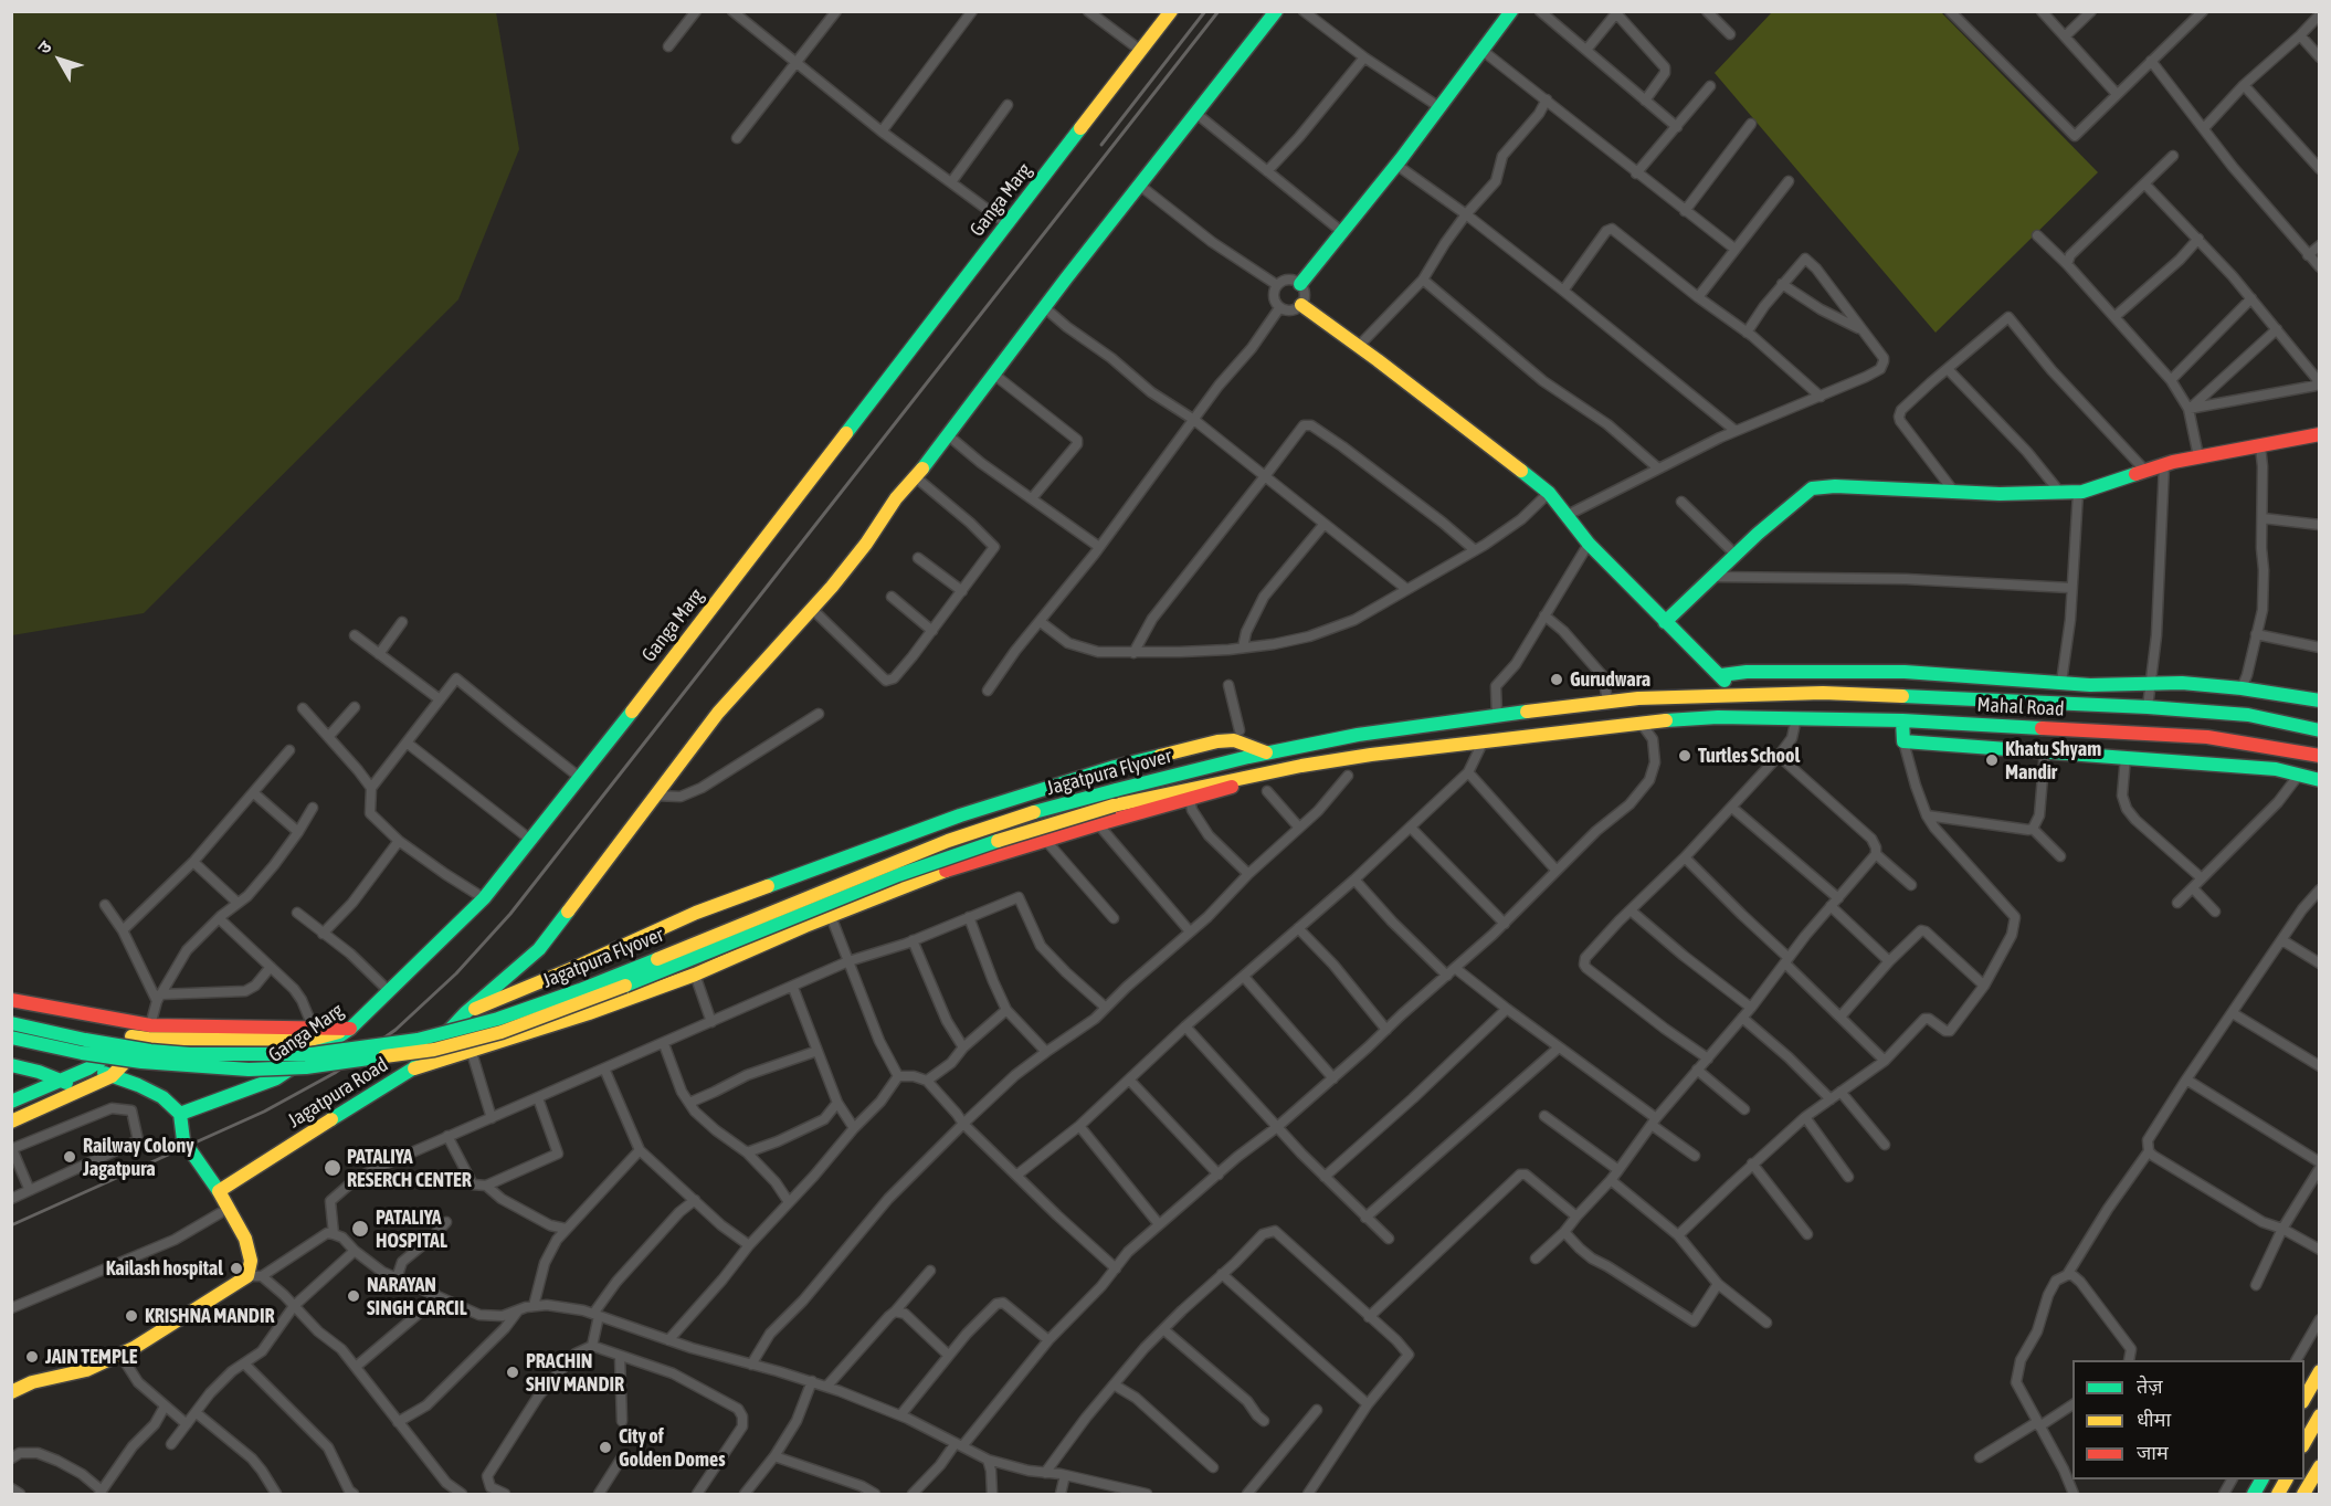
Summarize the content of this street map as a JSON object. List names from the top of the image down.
{
  "streets": {
    "street": [
      "Ganga Marg",
      "Mahal Road",
      "Jagatpura Flyover",
      "Jagatpura Road"
    ]
  },
  "crossings": [
    ["Mahal Road", "Jagatpura Flyover"]
  ],
  "places": [
    "Gurudwara",
    "Turtles School",
    "Khatu Shyam Mandir",
    "Railway Colony Jagatpura",
    "PATALIYA RESERCH CENTER",
    "PATALIYA HOSPITAL",
    "Kailash hospital",
    "NARAYAN SINGH CARCIL",
    "KRISHNA MANDIR",
    "JAIN TEMPLE",
    "PRACHIN SHIV MANDIR",
    "City of Golden Domes"
  ],
  "legend": ["तेज़", "धीमा", "जाम"],
  "north": "top left"
}
